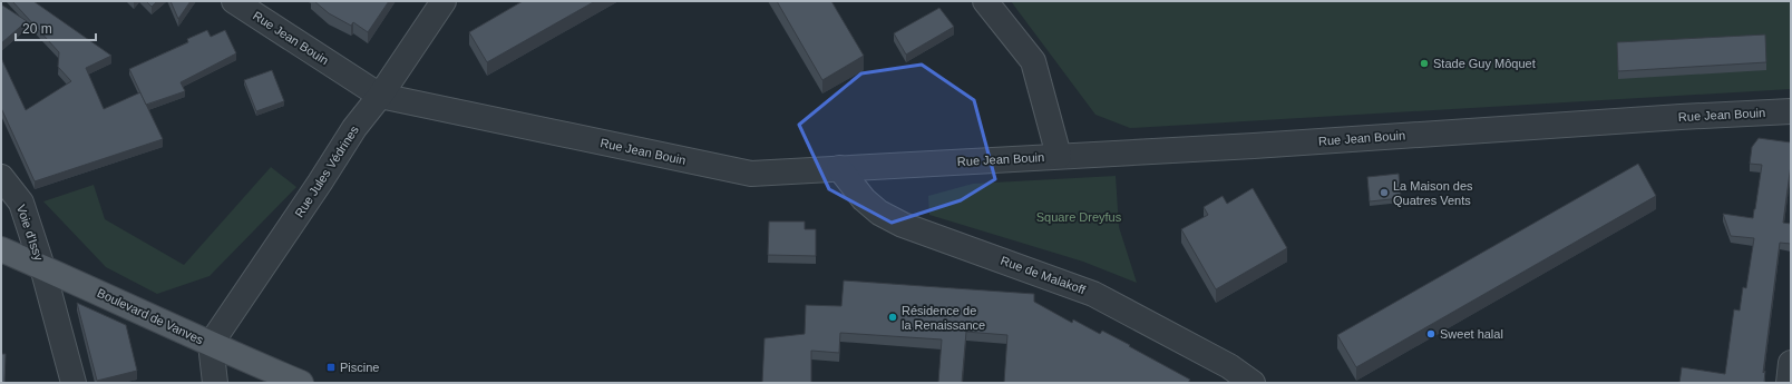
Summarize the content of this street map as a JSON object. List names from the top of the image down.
{
  "streets": {
    "main road": ["Boulevard de Vanves"],
    "street": [
      "Rue Jean Bouin",
      "Rue Jules Védrines",
      "Voie d'Issy",
      "Rue de Malakoff"
    ]
  },
  "crossings": [
    ["Rue Jean Bouin", "Rue Jules Védrines"],
    ["Rue Jean Bouin", "Rue de Malakoff"],
    ["Rue Jules Védrines", "Boulevard de Vanves"],
    ["Voie d'Issy", "Boulevard de Vanves"]
  ],
  "parks": ["Square Dreyfus"],
  "places": {
    "other": [
      "Stade Guy Môquet",
      "La Maison des Quatres Vents",
      "Résidence de la Renaissance",
      "Sweet halal"
    ],
    "transit": ["Piscine"]
  },
  "scale_bar": "20 m"
}
